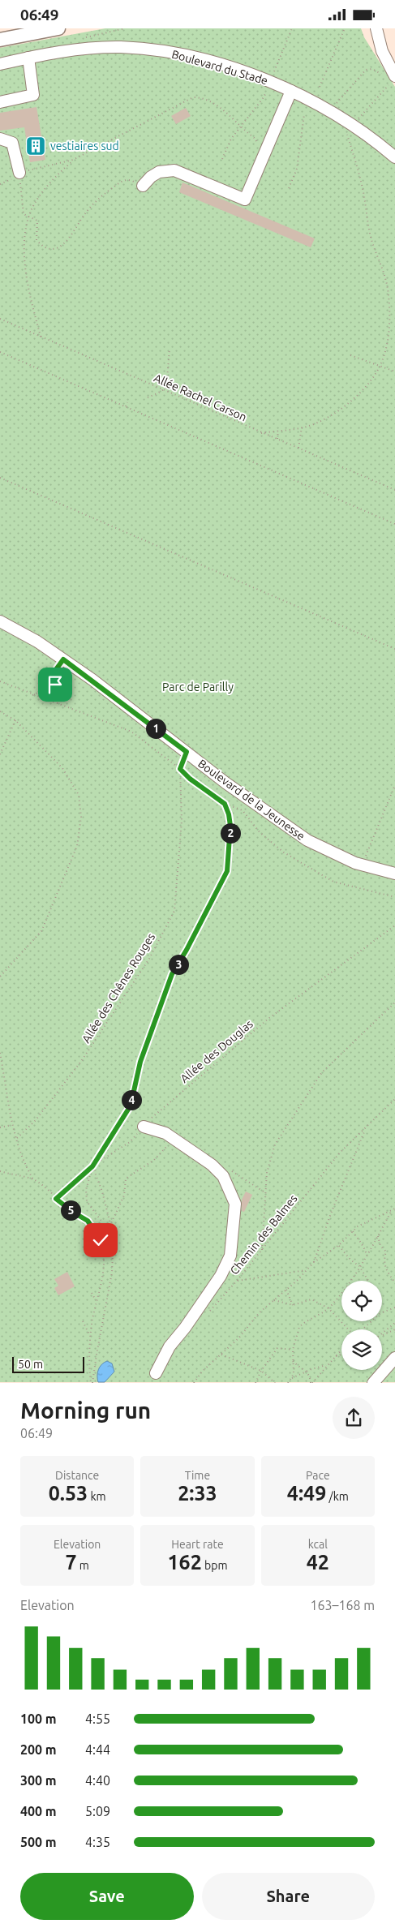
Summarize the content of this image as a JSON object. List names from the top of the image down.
{
  "streets": {
    "street": ["Boulevard du Stade", "Boulevard de la Jeunesse"],
    "path": [
      "Allée Rachel Carson",
      "Allée des Chênes Rouges",
      "Allée des Douglas",
      "Chemin des Balmes"
    ]
  },
  "crossings": [
    ["Boulevard de la Jeunesse", "Allée des Chênes Rouges"]
  ],
  "parks": ["Parc de Parilly"],
  "places": {
    "building": ["vestiaires sud"]
  },
  "scale_bar": "50 m",
  "page": {
    "status": "06:49",
    "pins": [
      "1",
      "2",
      "3",
      "4",
      "5"
    ],
    "scale": "50 m",
    "heading": ["Morning run", "06:49"],
    "stats": [
      ["Distance", "0.53 km"],
      ["Time", "2:33"],
      ["Pace", "4:49 /km"],
      ["Elevation", "7 m"],
      ["Heart rate", "162 bpm"],
      ["kcal", "42"]
    ],
    "chart": ["Elevation", "163–168 m"],
    "list": [
      {
        "name": "100 m",
        "note": "4:55"
      },
      {
        "name": "200 m",
        "note": "4:44"
      },
      {
        "name": "300 m",
        "note": "4:40"
      },
      {
        "name": "400 m",
        "note": "5:09"
      },
      {
        "name": "500 m",
        "note": "4:35"
      }
    ],
    "buttons": ["Save", "Share"]
  }
}
